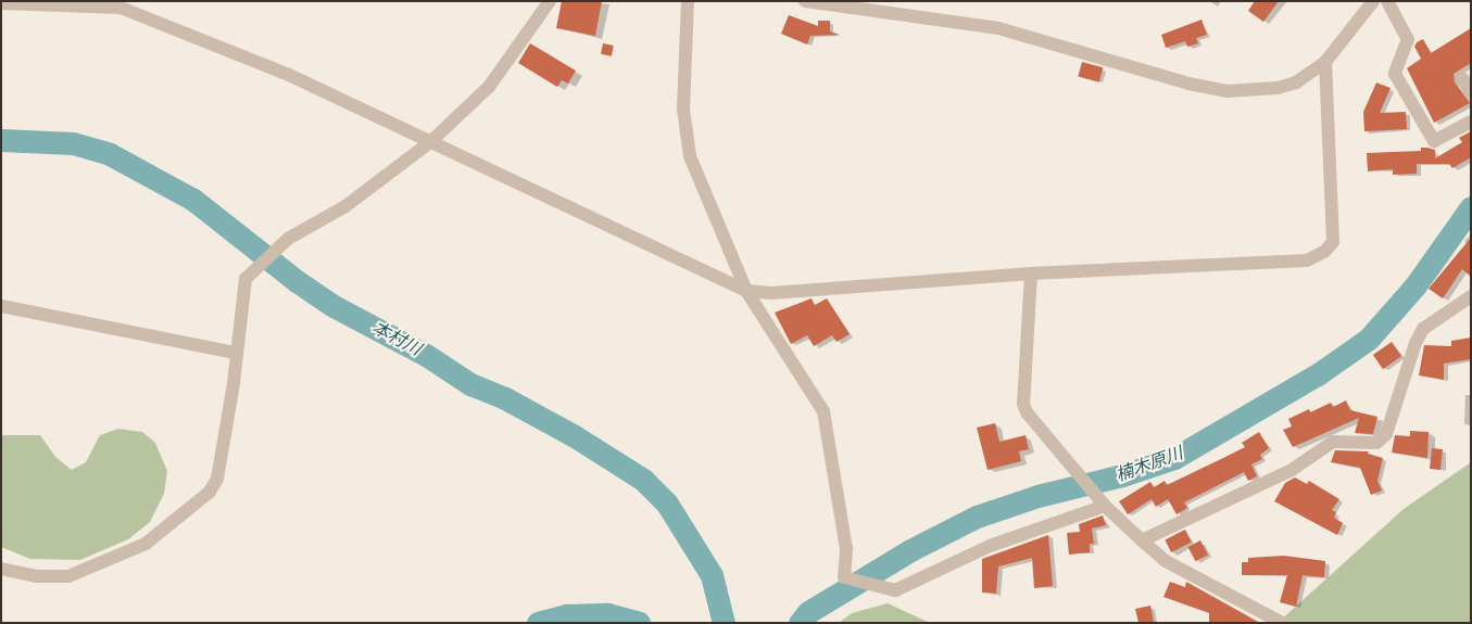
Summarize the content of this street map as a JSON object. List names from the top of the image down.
{
  "water": ["本村川", "楠木原川"]
}
